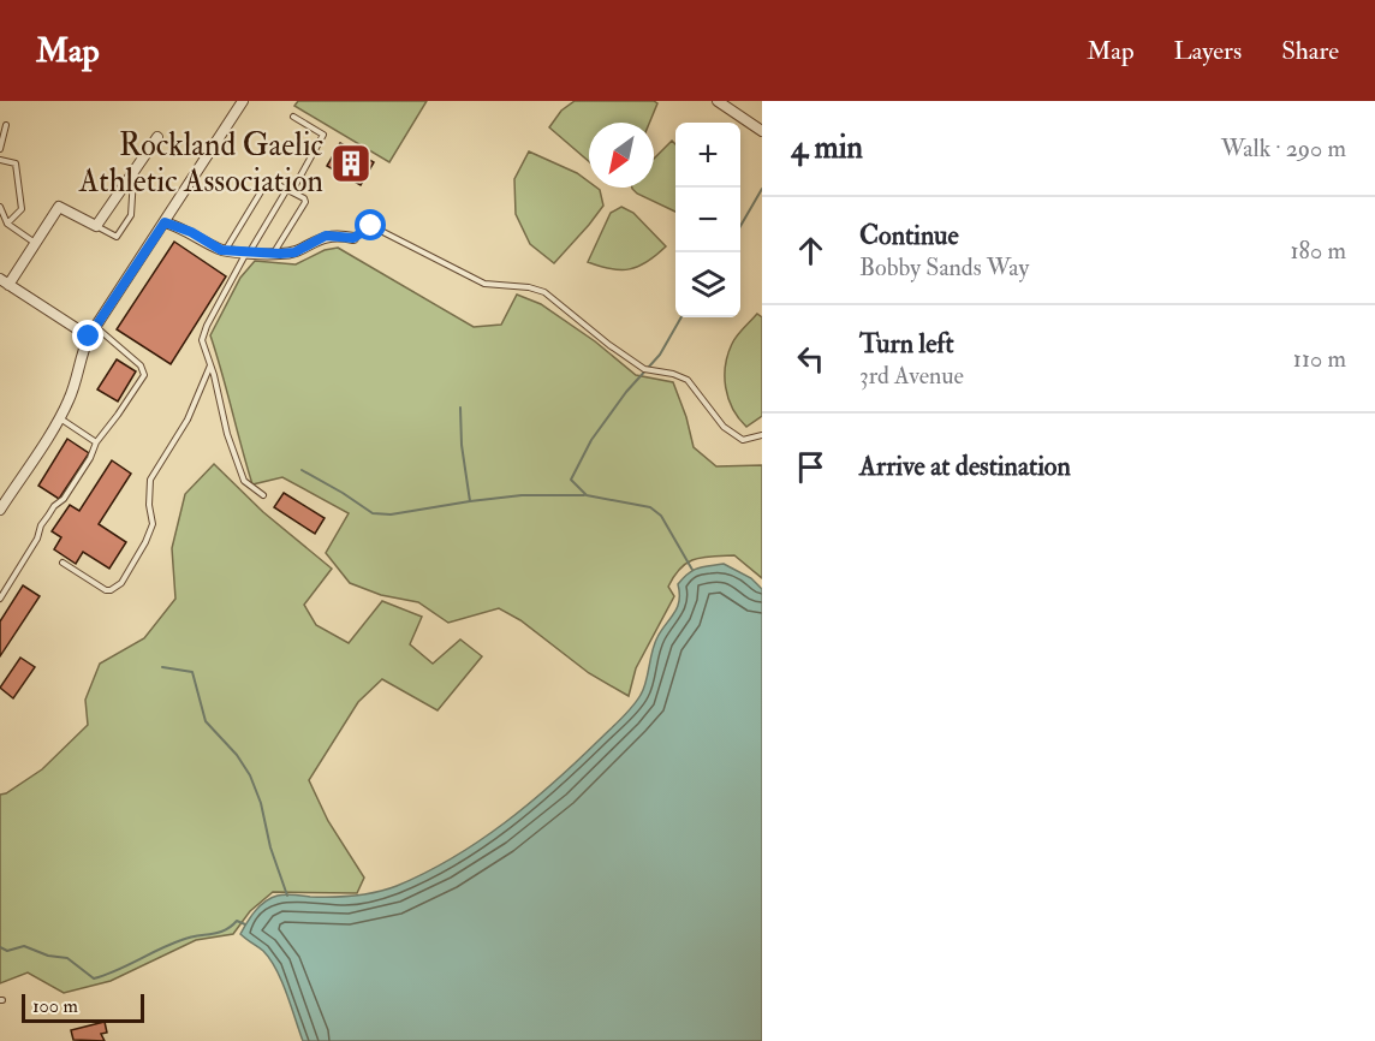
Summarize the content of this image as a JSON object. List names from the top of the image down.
{
  "places": {
    "building": ["Rockland Gaelic Athletic Association"]
  },
  "scale_bar": "100 m",
  "north": "bottom left",
  "page": {
    "header": "Map",
    "nav": ["Map", "Layers", "Share"],
    "heading": ["4 min", "Walk · 290 m"],
    "map_buttons": ["+", "−"],
    "list": [
      ["Continue", "Bobby Sands Way", "180 m"],
      ["Turn left", "3rd Avenue", "110 m"],
      "Arrive at destination"
    ],
    "scale": "100 m"
  }
}
